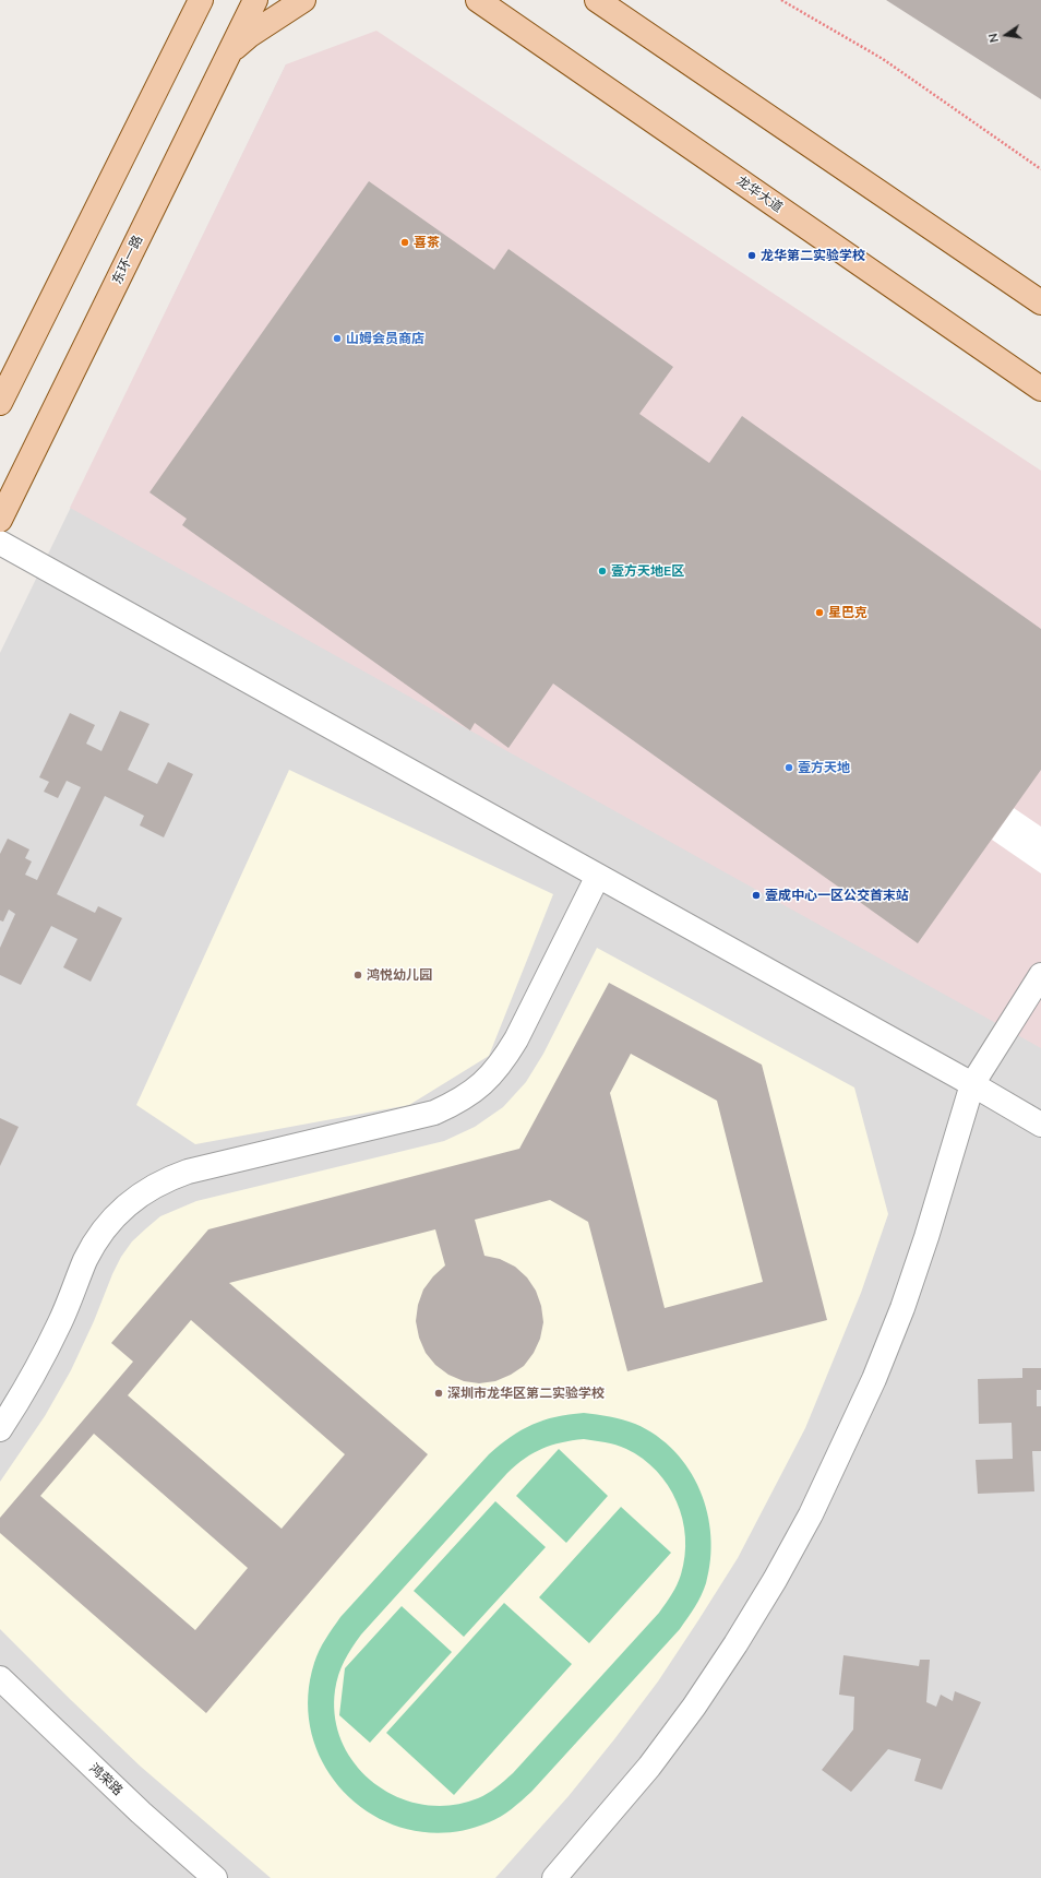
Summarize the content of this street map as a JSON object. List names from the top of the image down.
{
  "streets": {
    "main road": ["龙华大道", "东环一路"],
    "street": ["鸿荣路"]
  },
  "places": [
    "喜茶",
    "龙华第二实验学校",
    "山姆会员商店",
    "壹方天地E区",
    "星巴克",
    "壹方天地",
    "壹成中心一区公交首末站",
    "鸿悦幼儿园",
    "深圳市龙华区第二实验学校"
  ],
  "north": "left"
}
